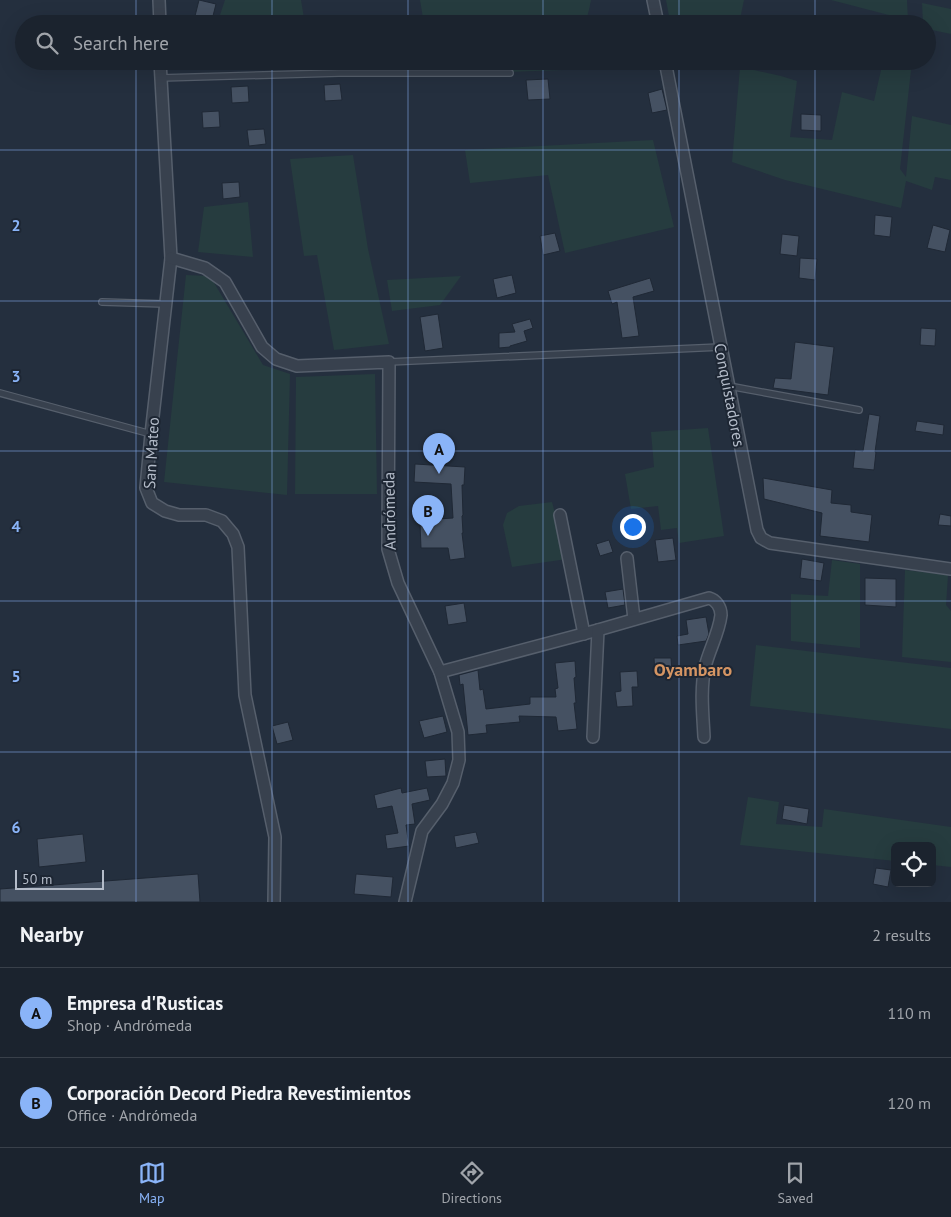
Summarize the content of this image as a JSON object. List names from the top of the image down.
{
  "streets": {
    "street": ["Conquistadores", "San Mateo", "Andrómeda"]
  },
  "districts": ["Oyambaro"],
  "scale_bar": "50 m",
  "page": {
    "search": "Search here",
    "pins": ["A", "B"],
    "scale": "50 m",
    "heading": ["Nearby", "2 results"],
    "list": [
      {
        "mark": "A",
        "name": "Empresa d'Rusticas",
        "note": "Shop · Andrómeda",
        "value": "110 m"
      },
      {
        "mark": "B",
        "name": "Corporación Decord Piedra Revestimientos",
        "note": "Office · Andrómeda",
        "value": "120 m"
      }
    ],
    "nav": ["Map", "Directions", "Saved"]
  },
  "grid": {
    "rows": [
      "2",
      "3",
      "4",
      "5",
      "6"
    ]
  }
}
